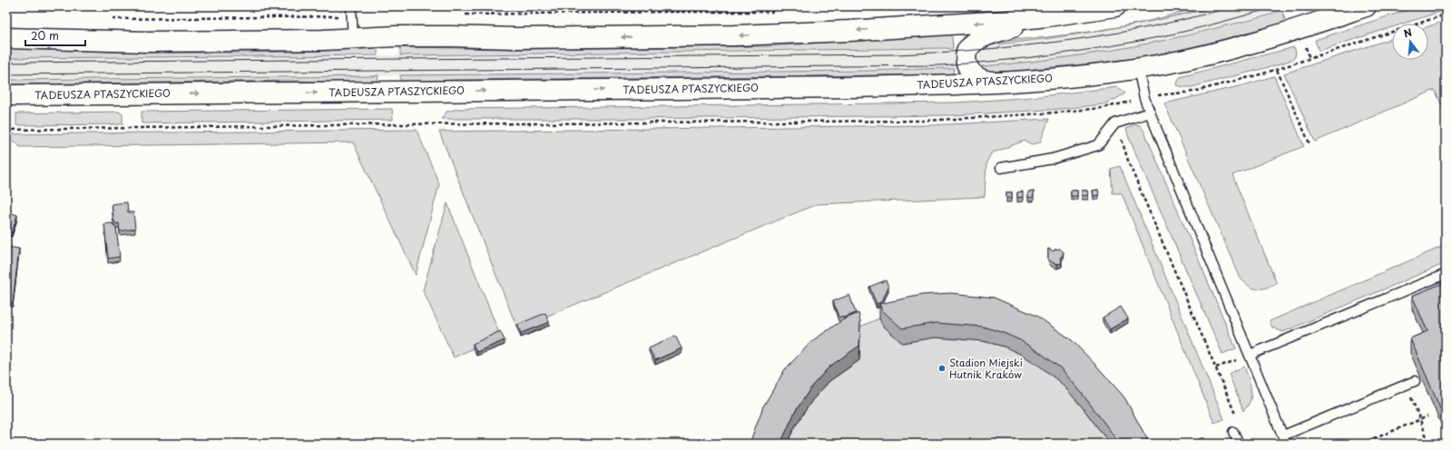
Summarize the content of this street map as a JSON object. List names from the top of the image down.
{
  "streets": {
    "main road": ["TADEUSZA PTASZYCKIEGO"]
  },
  "places": ["Stadion Miejski Hutnik Kraków"],
  "scale_bar": "20 m",
  "north": "top"
}
